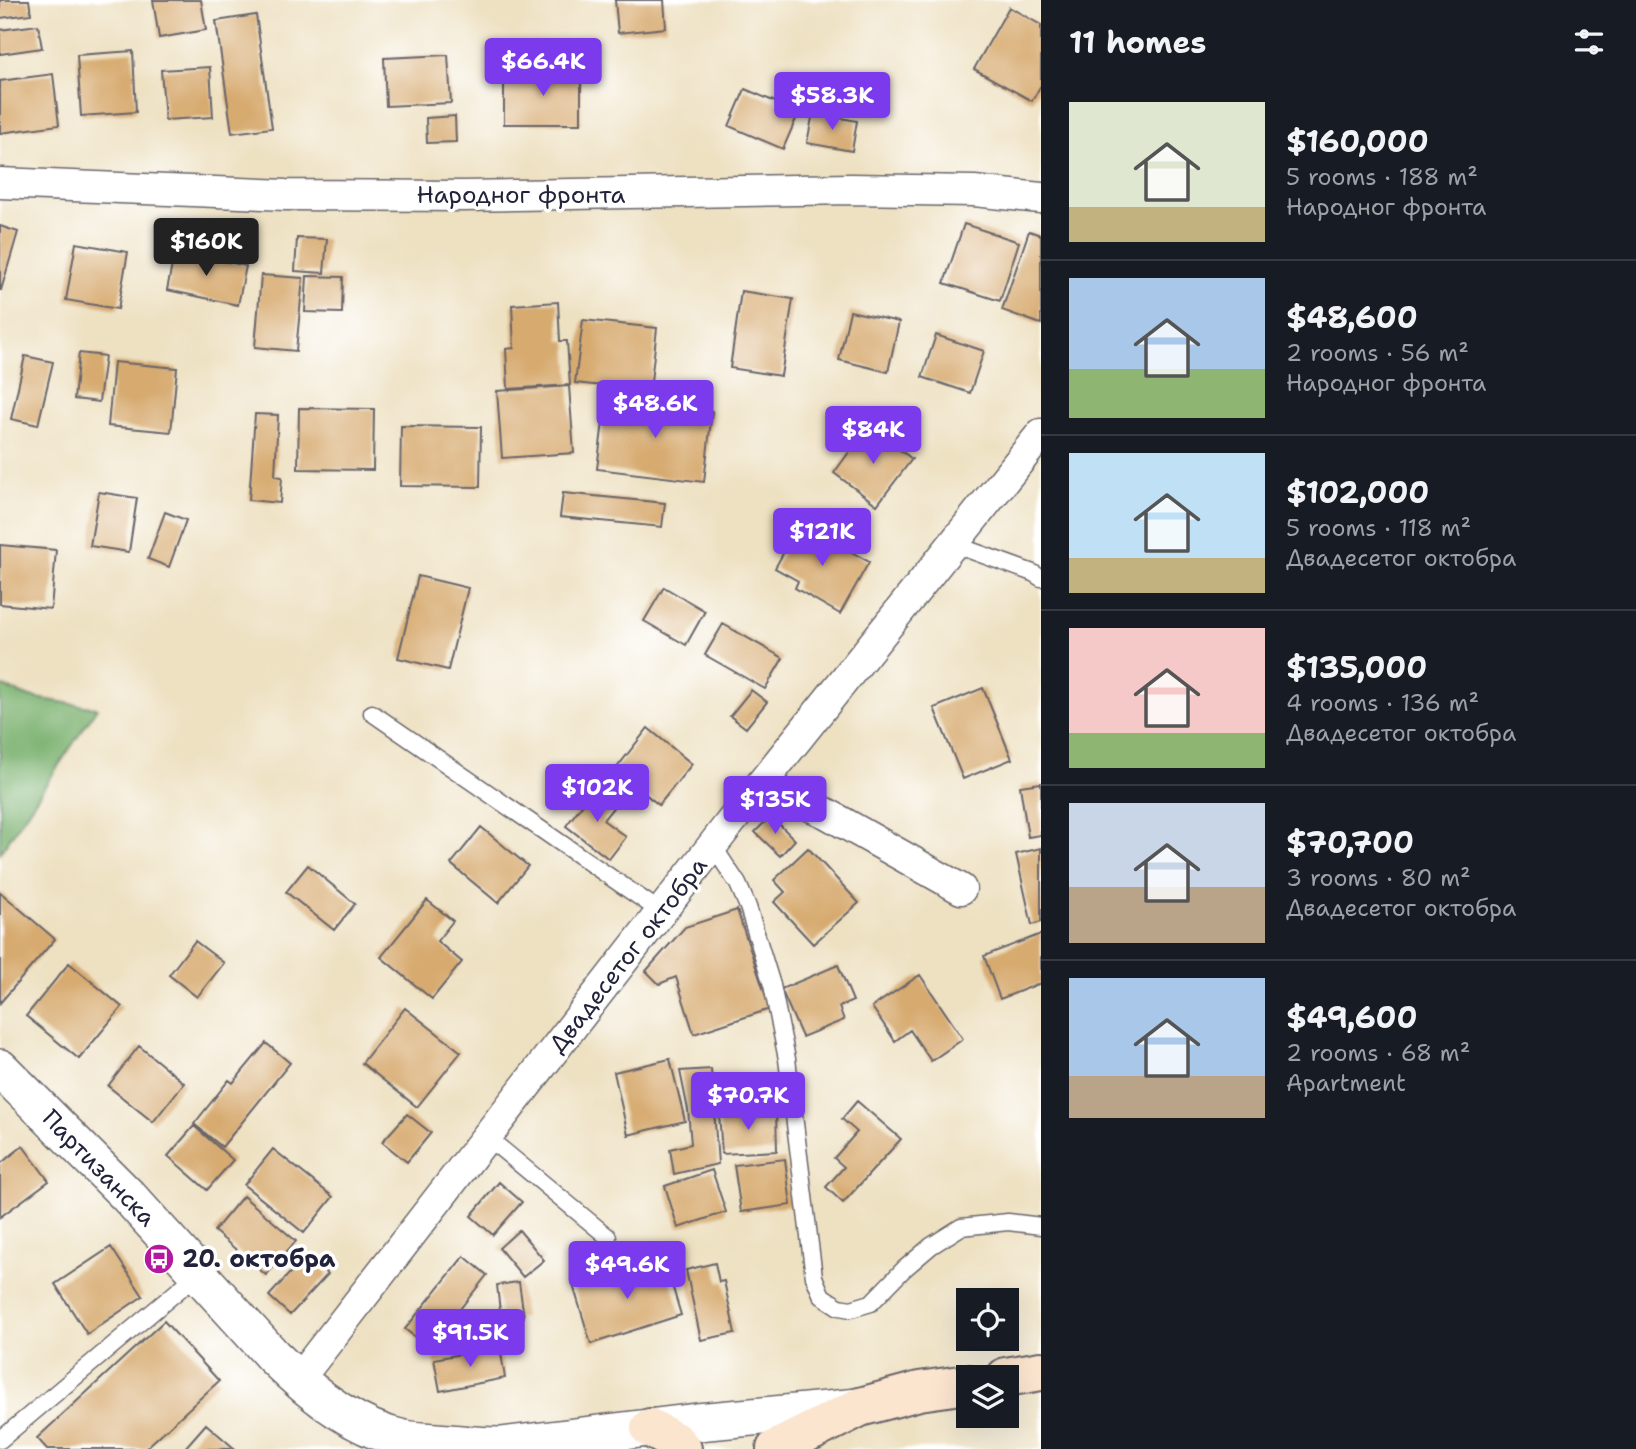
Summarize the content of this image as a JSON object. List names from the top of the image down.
{
  "streets": {
    "street": ["Народног фронта", "Двадесетог октобра", "Партизанска"]
  },
  "crossings": [
    ["Двадесетог октобра", "Партизанска"]
  ],
  "places": {
    "bus stop": ["20. октобра"]
  },
  "page": {
    "heading": "11 homes",
    "price": [
      "$66.4K",
      "$58.3K",
      "$160K",
      "$48.6K",
      "$84K",
      "$121K",
      "$102K",
      "$135K",
      "$70.7K",
      "$49.6K",
      "$91.5K"
    ],
    "list": [
      {
        "name": "$160,000",
        "note": "5 rooms · 188 m² · Народног фронта"
      },
      {
        "name": "$48,600",
        "note": "2 rooms · 56 m² · Народног фронта"
      },
      {
        "name": "$102,000",
        "note": "5 rooms · 118 m² · Двадесетог октобра"
      },
      {
        "name": "$135,000",
        "note": "4 rooms · 136 m² · Двадесетог октобра"
      },
      {
        "name": "$70,700",
        "note": "3 rooms · 80 m² · Двадесетог октобра"
      },
      {
        "name": "$49,600",
        "note": "2 rooms · 68 m² · Apartment"
      }
    ]
  }
}
